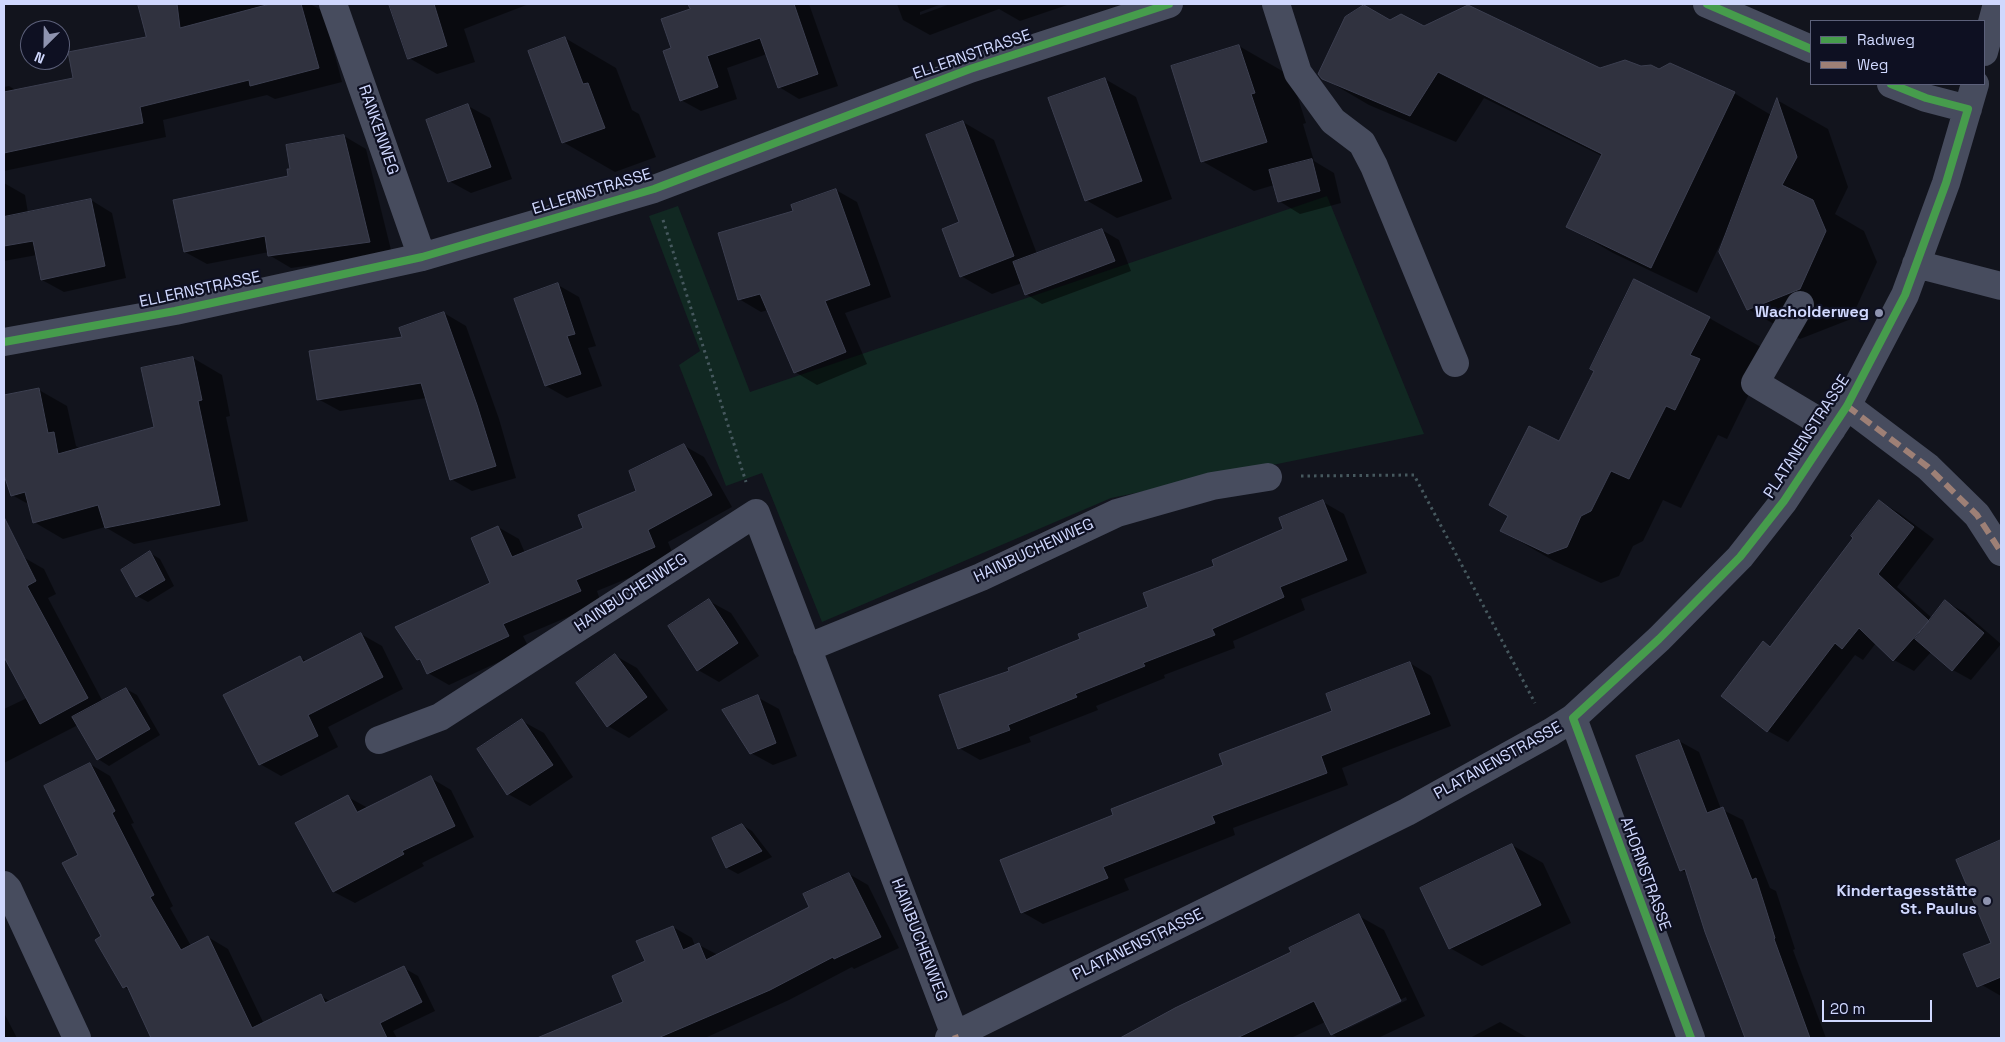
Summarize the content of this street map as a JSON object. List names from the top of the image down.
{
  "streets": {
    "street": [
      "ELLERNSTRASSE",
      "RANKENWEG",
      "PLATANENSTRASSE",
      "HAINBUCHENWEG",
      "AHORNSTRASSE"
    ]
  },
  "crossings": [
    ["ELLERNSTRASSE", "RANKENWEG"],
    ["PLATANENSTRASSE", "HAINBUCHENWEG"],
    ["PLATANENSTRASSE", "AHORNSTRASSE"]
  ],
  "places": ["Wacholderweg", "Kindertagesstätte St. Paulus"],
  "legend": ["Radweg", "Weg"],
  "scale_bar": "20 m",
  "north": "bottom left"
}
